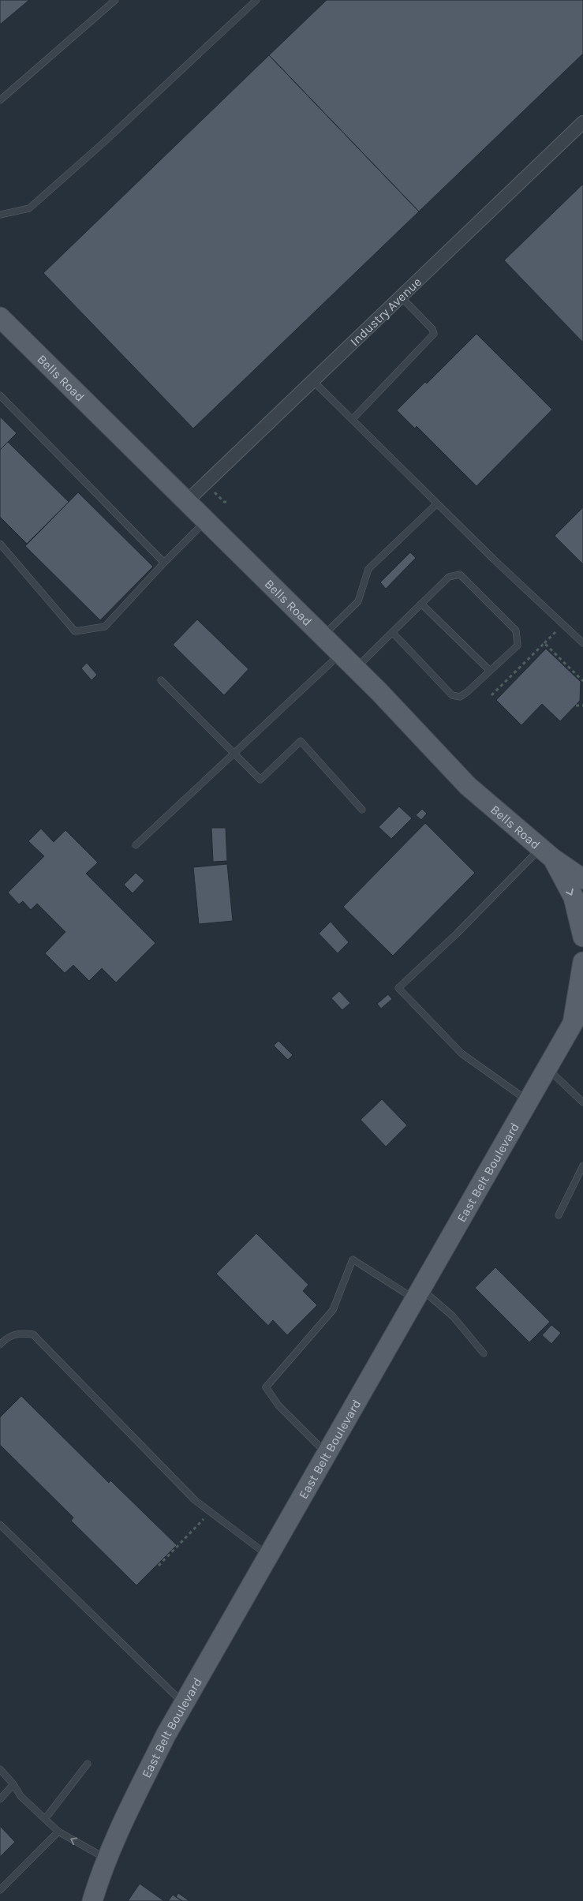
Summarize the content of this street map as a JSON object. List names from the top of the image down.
{
  "streets": {
    "main road": ["Bells Road", "East Belt Boulevard"],
    "street": ["Industry Avenue"]
  },
  "crossings": [
    ["Industry Avenue", "Bells Road"]
  ]
}
